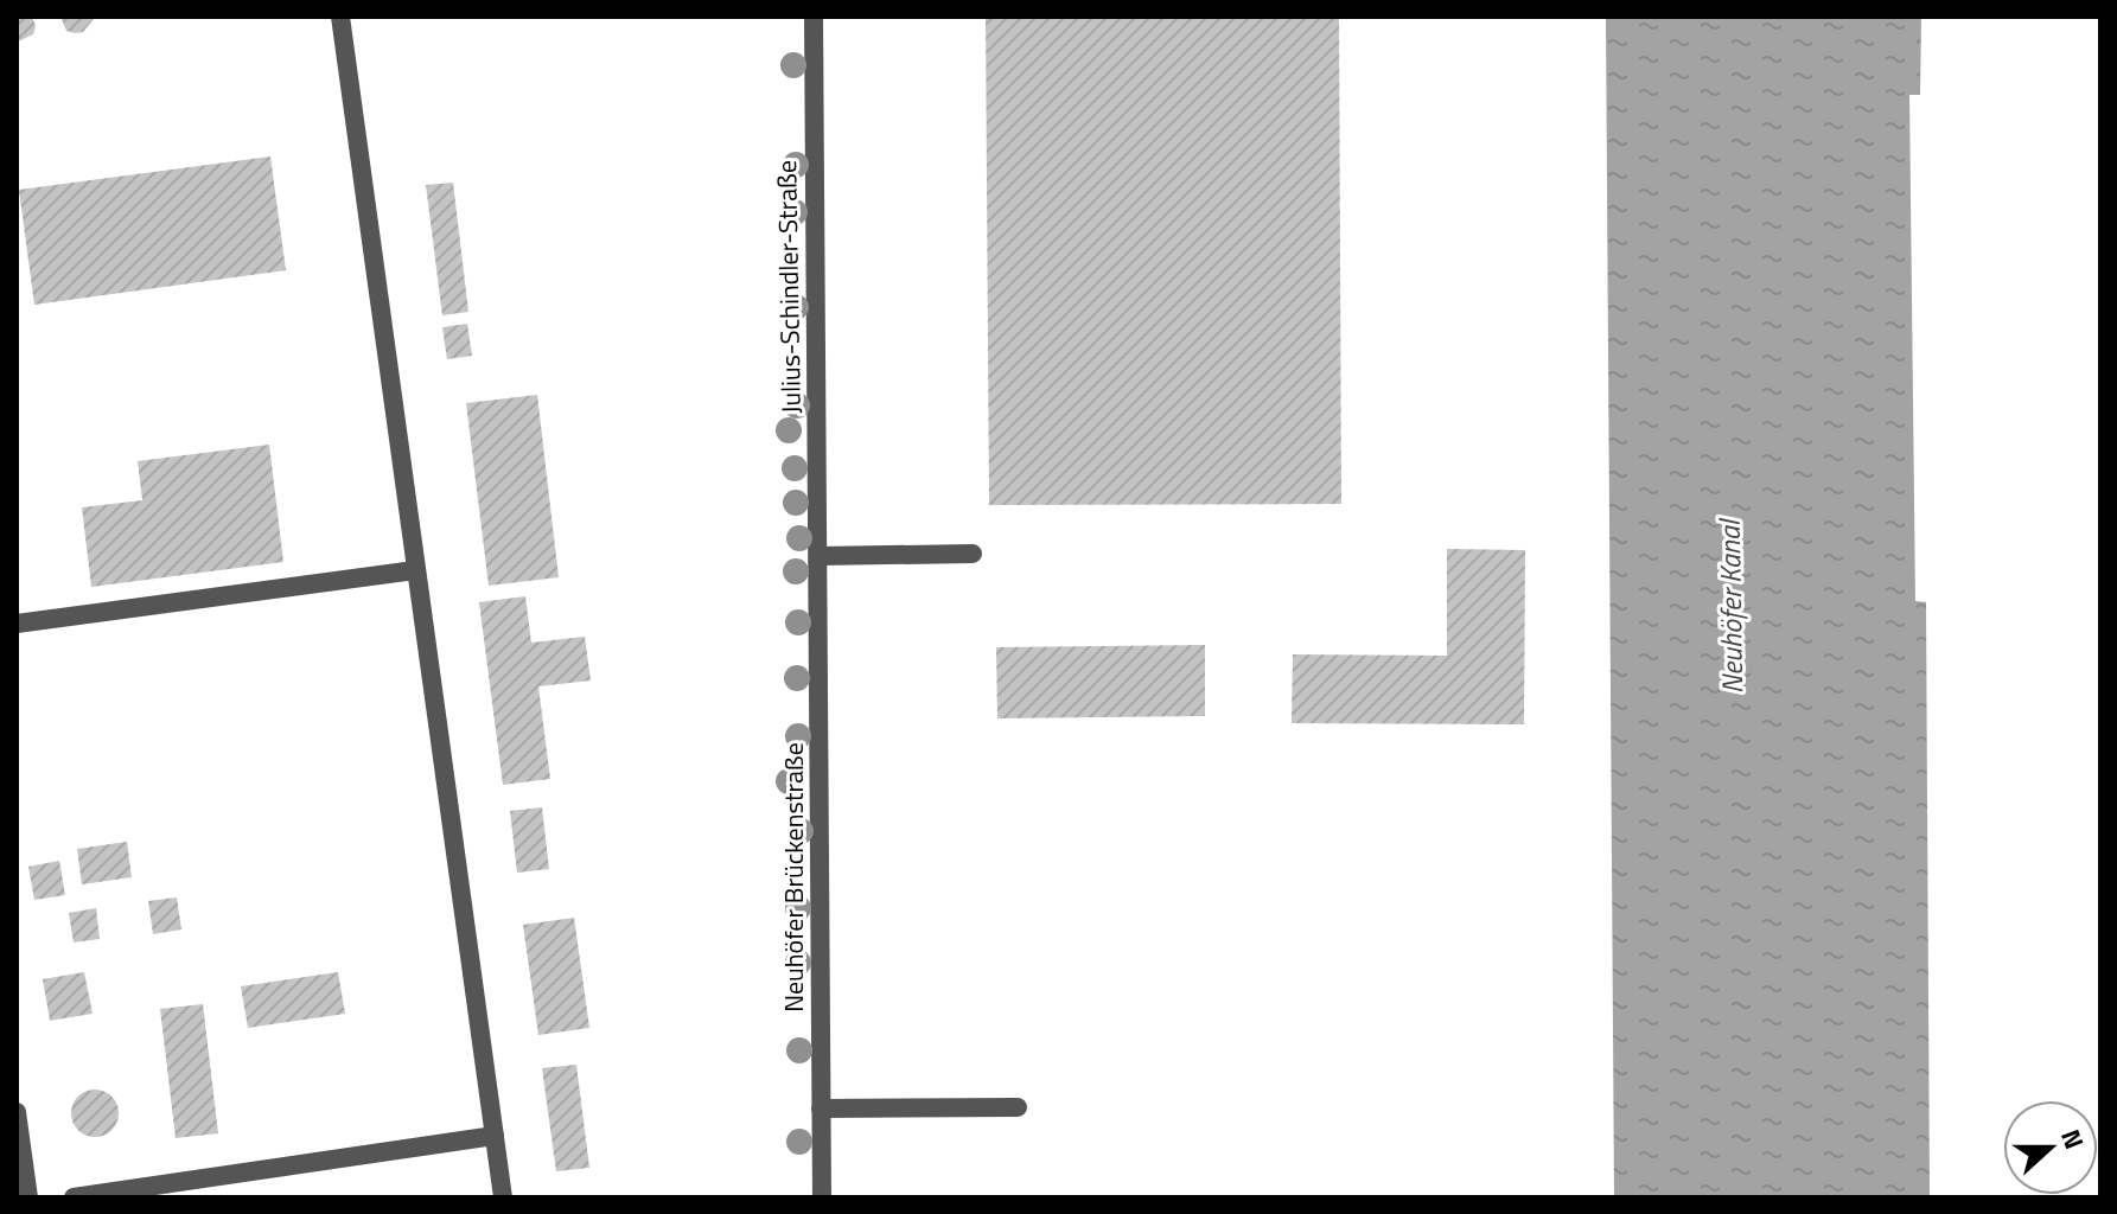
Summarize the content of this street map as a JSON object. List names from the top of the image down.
{
  "streets": {
    "street": ["Julius-Schindler-Straße", "Neuhöfer Brückenstraße"]
  },
  "crossings": [
    ["Julius-Schindler-Straße", "Neuhöfer Brückenstraße"]
  ],
  "water": ["Neuhöfer Kanal"],
  "north": "right"
}
